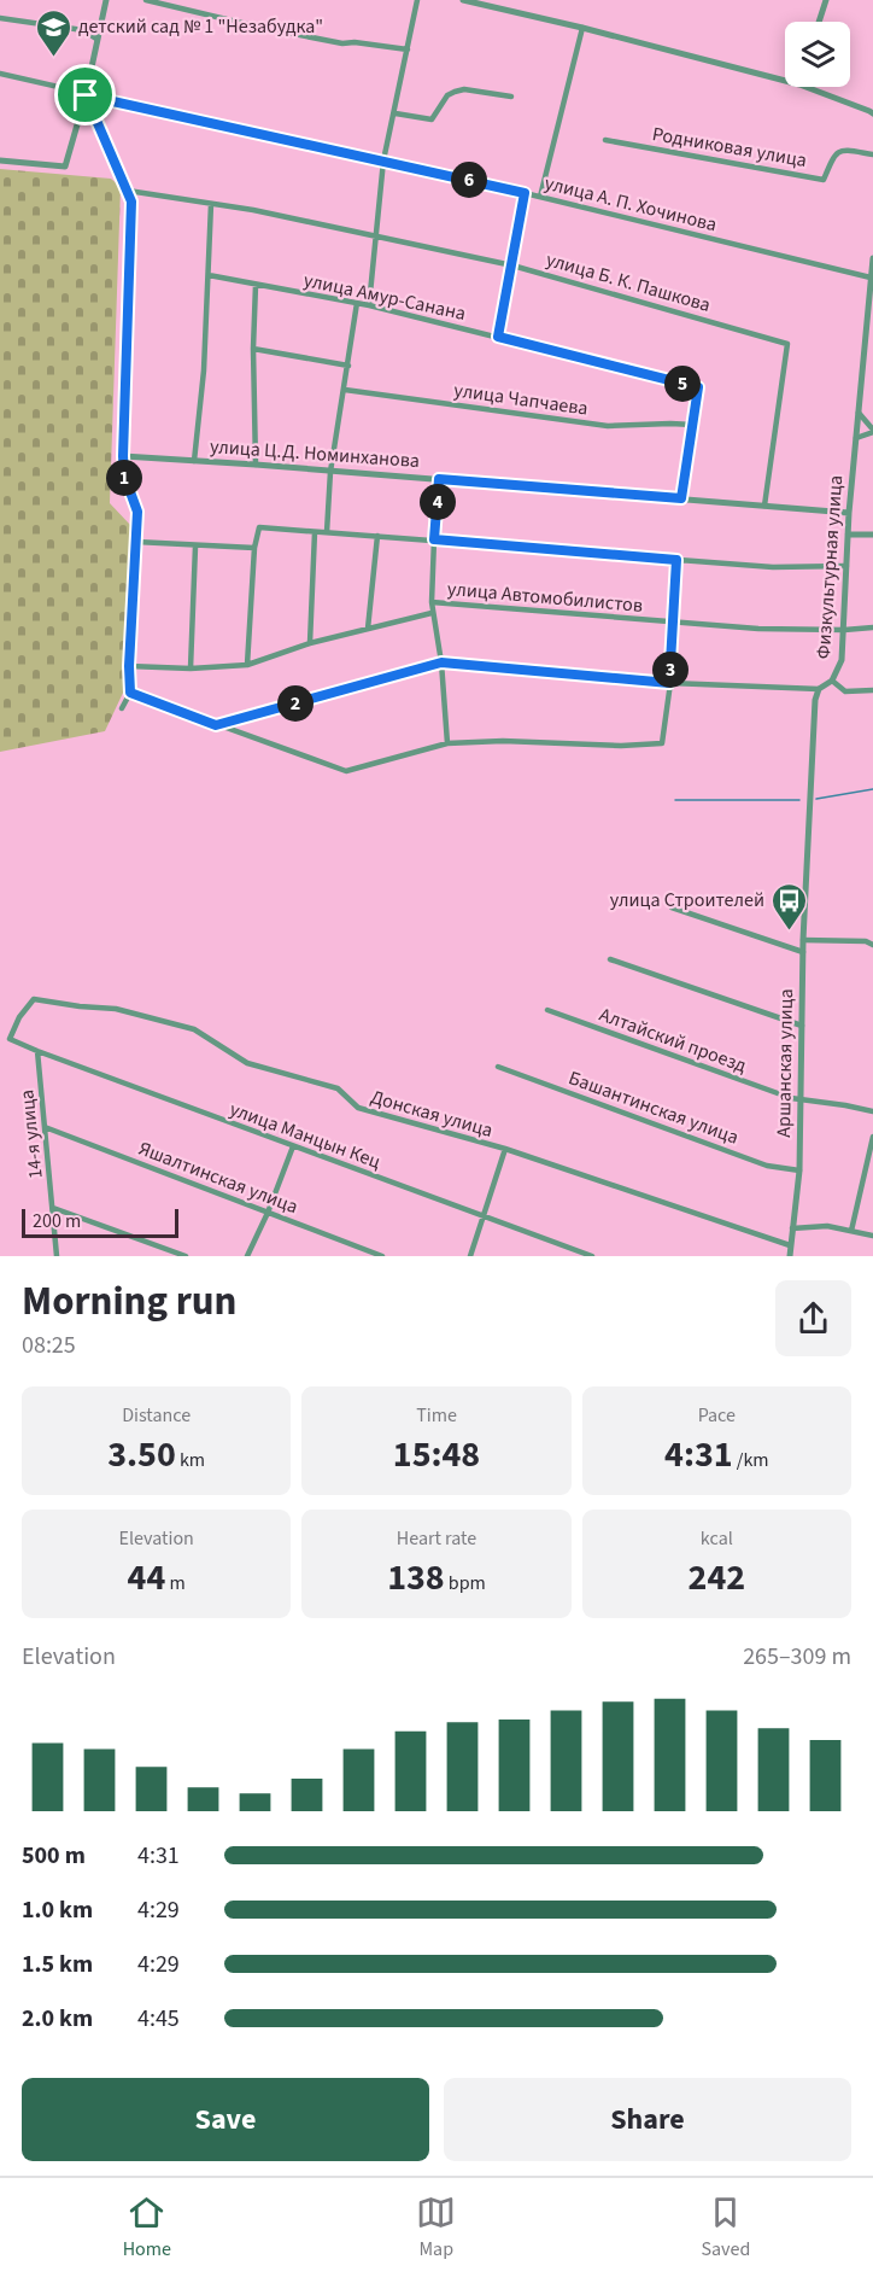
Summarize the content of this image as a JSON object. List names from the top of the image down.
{
  "streets": {
    "street": [
      "Родниковая улица",
      "улица А. П. Хочинова",
      "улица Б. К. Пашкова",
      "улица Амур-Санана",
      "улица Чапчаева",
      "улица Ц.Д. Номинханова",
      "Физкультурная улица",
      "улица Автомобилистов",
      "Алтайский проезд",
      "Аршанская улица",
      "Башантинская улица",
      "Донская улица",
      "14-я улица",
      "улица Манцын Кец",
      "Яшалтинская улица"
    ]
  },
  "crossings": [
    ["улица А. П. Хочинова", "Физкультурная улица"],
    ["улица Б. К. Пашкова", "улица Ц.Д. Номинханова"],
    ["улица Амур-Санана", "улица Чапчаева"],
    ["улица Амур-Санана", "улица Ц.Д. Номинханова"],
    ["улица Ц.Д. Номинханова", "Физкультурная улица"],
    ["Физкультурная улица", "улица Автомобилистов"],
    ["Физкультурная улица", "Аршанская улица"],
    ["Алтайский проезд", "Аршанская улица"],
    ["Аршанская улица", "Башантинская улица"],
    ["Аршанская улица", "Донская улица"],
    ["Донская улица", "улица Манцын Кец"],
    ["14-я улица", "улица Манцын Кец"],
    ["14-я улица", "Яшалтинская улица"]
  ],
  "places": {
    "school or university": ["детский сад № 1 \"Незабудка\""],
    "bus stop": ["улица Строителей"]
  },
  "scale_bar": "200 m",
  "page": {
    "pins": [
      "6",
      "5",
      "1",
      "4",
      "3",
      "2"
    ],
    "scale": "200 m",
    "heading": ["Morning run", "08:25"],
    "stats": [
      ["Distance", "3.50 km"],
      ["Time", "15:48"],
      ["Pace", "4:31 /km"],
      ["Elevation", "44 m"],
      ["Heart rate", "138 bpm"],
      ["kcal", "242"]
    ],
    "chart": ["Elevation", "265–309 m"],
    "list": [
      {
        "name": "500 m",
        "note": "4:31"
      },
      {
        "name": "1.0 km",
        "note": "4:29"
      },
      {
        "name": "1.5 km",
        "note": "4:29"
      },
      {
        "name": "2.0 km",
        "note": "4:45"
      }
    ],
    "buttons": ["Save", "Share"],
    "tabs": ["Home", "Map", "Saved"]
  }
}
